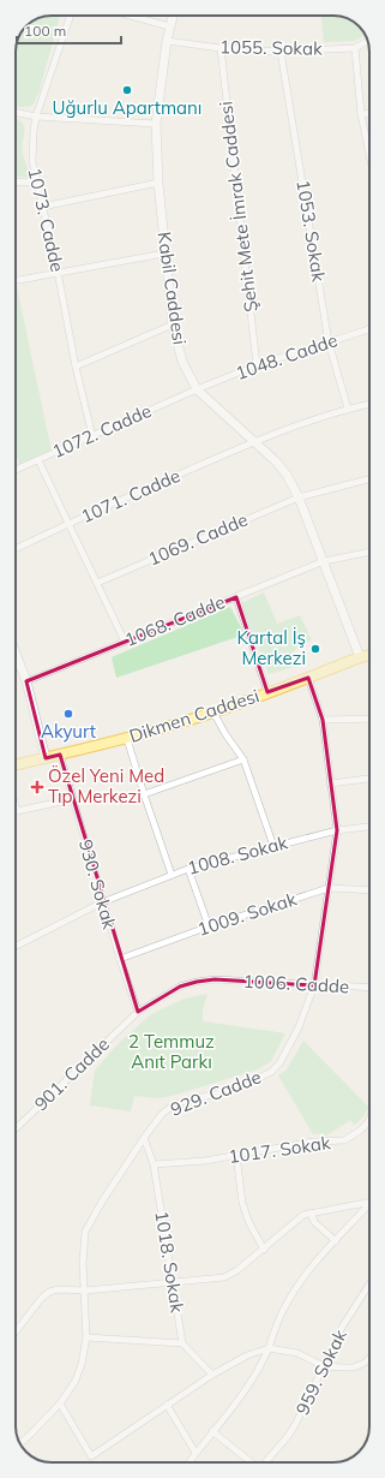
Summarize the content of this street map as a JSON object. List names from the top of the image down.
{
  "streets": {
    "main road": ["Kabil Caddesi", "Dikmen Caddesi"],
    "street": [
      "1055. Sokak",
      "Şehit Mete İmrak Caddesi",
      "1073. Cadde",
      "1053. Sokak",
      "1048. Cadde",
      "1072. Cadde",
      "1071. Cadde",
      "1069. Cadde",
      "1068. Cadde",
      "1008. Sokak",
      "930. Sokak",
      "1009. Sokak",
      "1006. Cadde",
      "901. Cadde",
      "929. Cadde",
      "1017. Sokak",
      "1018. Sokak",
      "959. Sokak"
    ]
  },
  "crossings": [
    ["1055. Sokak", "Şehit Mete İmrak Caddesi"],
    ["1055. Sokak", "1053. Sokak"],
    ["1055. Sokak", "Kabil Caddesi"],
    ["Şehit Mete İmrak Caddesi", "1048. Cadde"],
    ["1073. Cadde", "1072. Cadde"],
    ["1053. Sokak", "1048. Cadde"],
    ["1053. Sokak", "1071. Cadde"],
    ["Kabil Caddesi", "1048. Cadde"],
    ["Kabil Caddesi", "1072. Cadde"],
    ["Kabil Caddesi", "1071. Cadde"],
    ["Kabil Caddesi", "1069. Cadde"],
    ["Kabil Caddesi", "1068. Cadde"],
    ["Kabil Caddesi", "Dikmen Caddesi"],
    ["1048. Cadde", "1072. Cadde"],
    ["Dikmen Caddesi", "930. Sokak"],
    ["Dikmen Caddesi", "929. Cadde"],
    ["1008. Sokak", "930. Sokak"],
    ["1008. Sokak", "929. Cadde"],
    ["930. Sokak", "1009. Sokak"],
    ["930. Sokak", "901. Cadde"],
    ["1009. Sokak", "929. Cadde"],
    ["1006. Cadde", "901. Cadde"],
    ["1006. Cadde", "929. Cadde"],
    ["929. Cadde", "1018. Sokak"],
    ["1017. Sokak", "1018. Sokak"]
  ],
  "parks": ["2 Temmuz Anıt Parkı"],
  "places": {
    "other": ["Uğurlu Apartmanı", "Kartal İş Merkezi", "Akyurt"],
    "health": ["Özel Yeni Med Tıp Merkezi"]
  },
  "scale_bar": "100 m"
}
